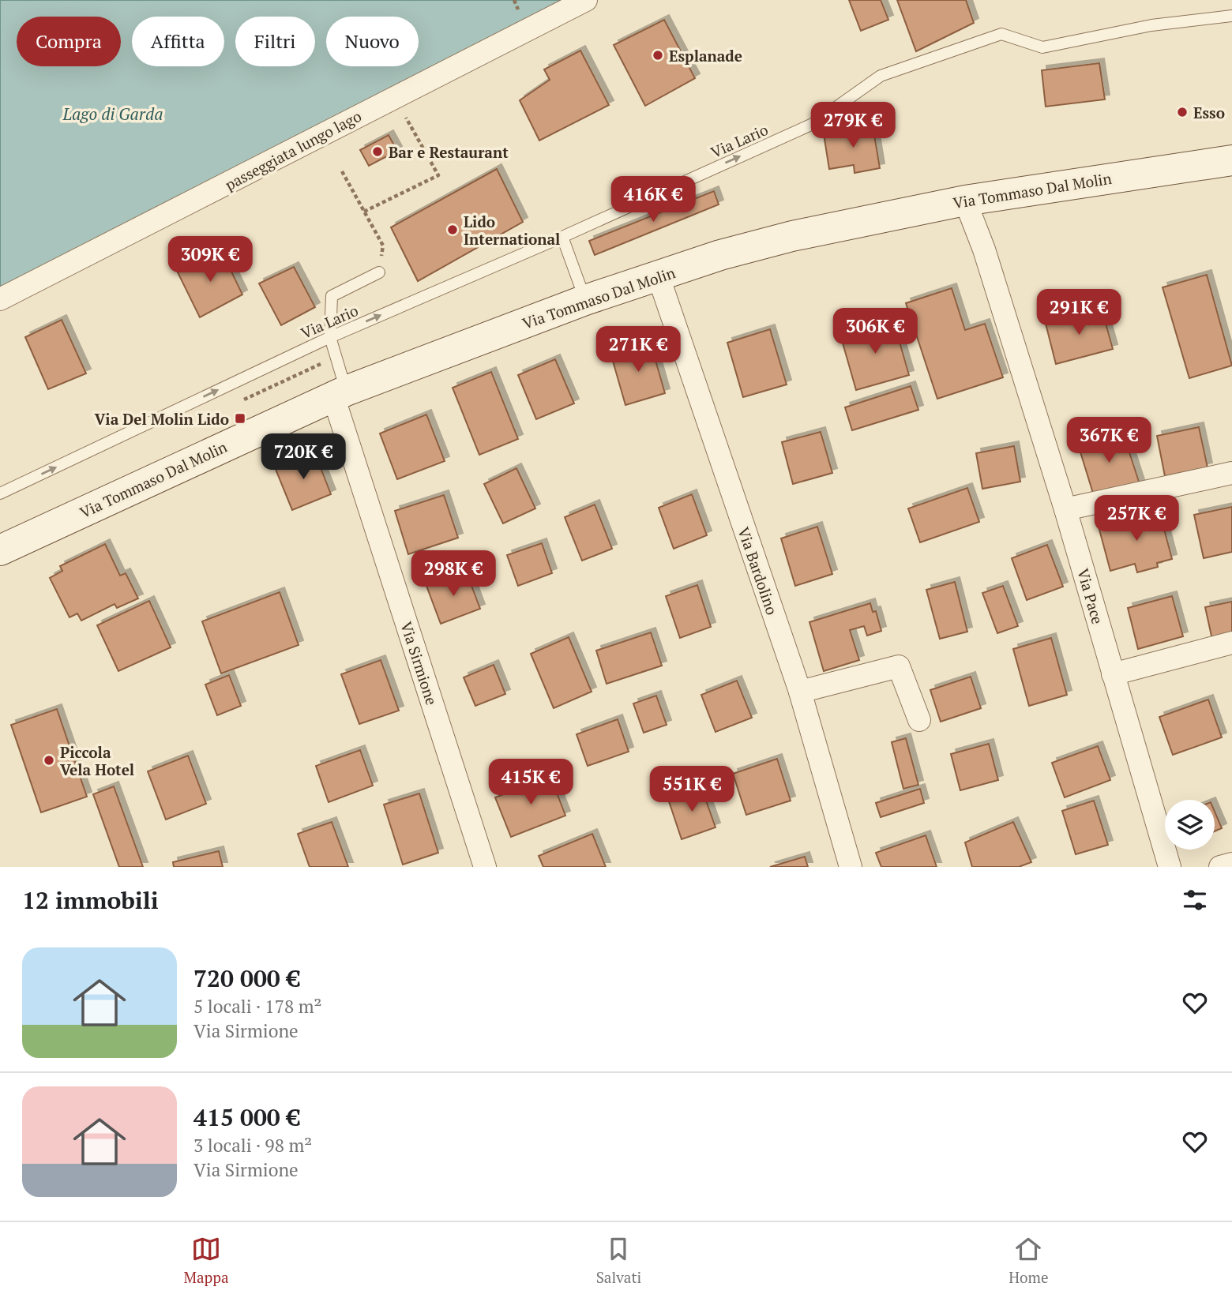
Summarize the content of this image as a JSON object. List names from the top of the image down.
{
  "streets": {
    "main road": ["Via Tommaso Dal Molin"],
    "street": [
      "passeggiata lungo lago",
      "Via Bardolino",
      "Via Pace",
      "Via Sirmione"
    ],
    "lane": ["Via Lario"]
  },
  "crossings": [
    ["Via Tommaso Dal Molin", "Via Bardolino"],
    ["Via Tommaso Dal Molin", "Via Pace"],
    ["Via Tommaso Dal Molin", "Via Sirmione"]
  ],
  "one_way": ["Via Lario"],
  "water": ["Lago di Garda"],
  "places": {
    "other": [
      "Esplanade",
      "Esso",
      "Bar e Restaurant",
      "Lido International",
      "Piccola Vela Hotel"
    ],
    "transit": ["Via Del Molin Lido"]
  },
  "page": {
    "chip": [
      "Compra",
      "Affitta",
      "Filtri",
      "Nuovo"
    ],
    "price": [
      "279K €",
      "416K €",
      "309K €",
      "291K €",
      "306K €",
      "271K €",
      "367K €",
      "720K €",
      "257K €",
      "298K €",
      "415K €",
      "551K €"
    ],
    "heading": "12 immobili",
    "list": [
      {
        "name": "720 000 €",
        "note": "5 locali · 178 m² · Via Sirmione"
      },
      {
        "name": "415 000 €",
        "note": "3 locali · 98 m² · Via Sirmione"
      }
    ],
    "tabs": ["Mappa", "Salvati", "Home"]
  }
}
